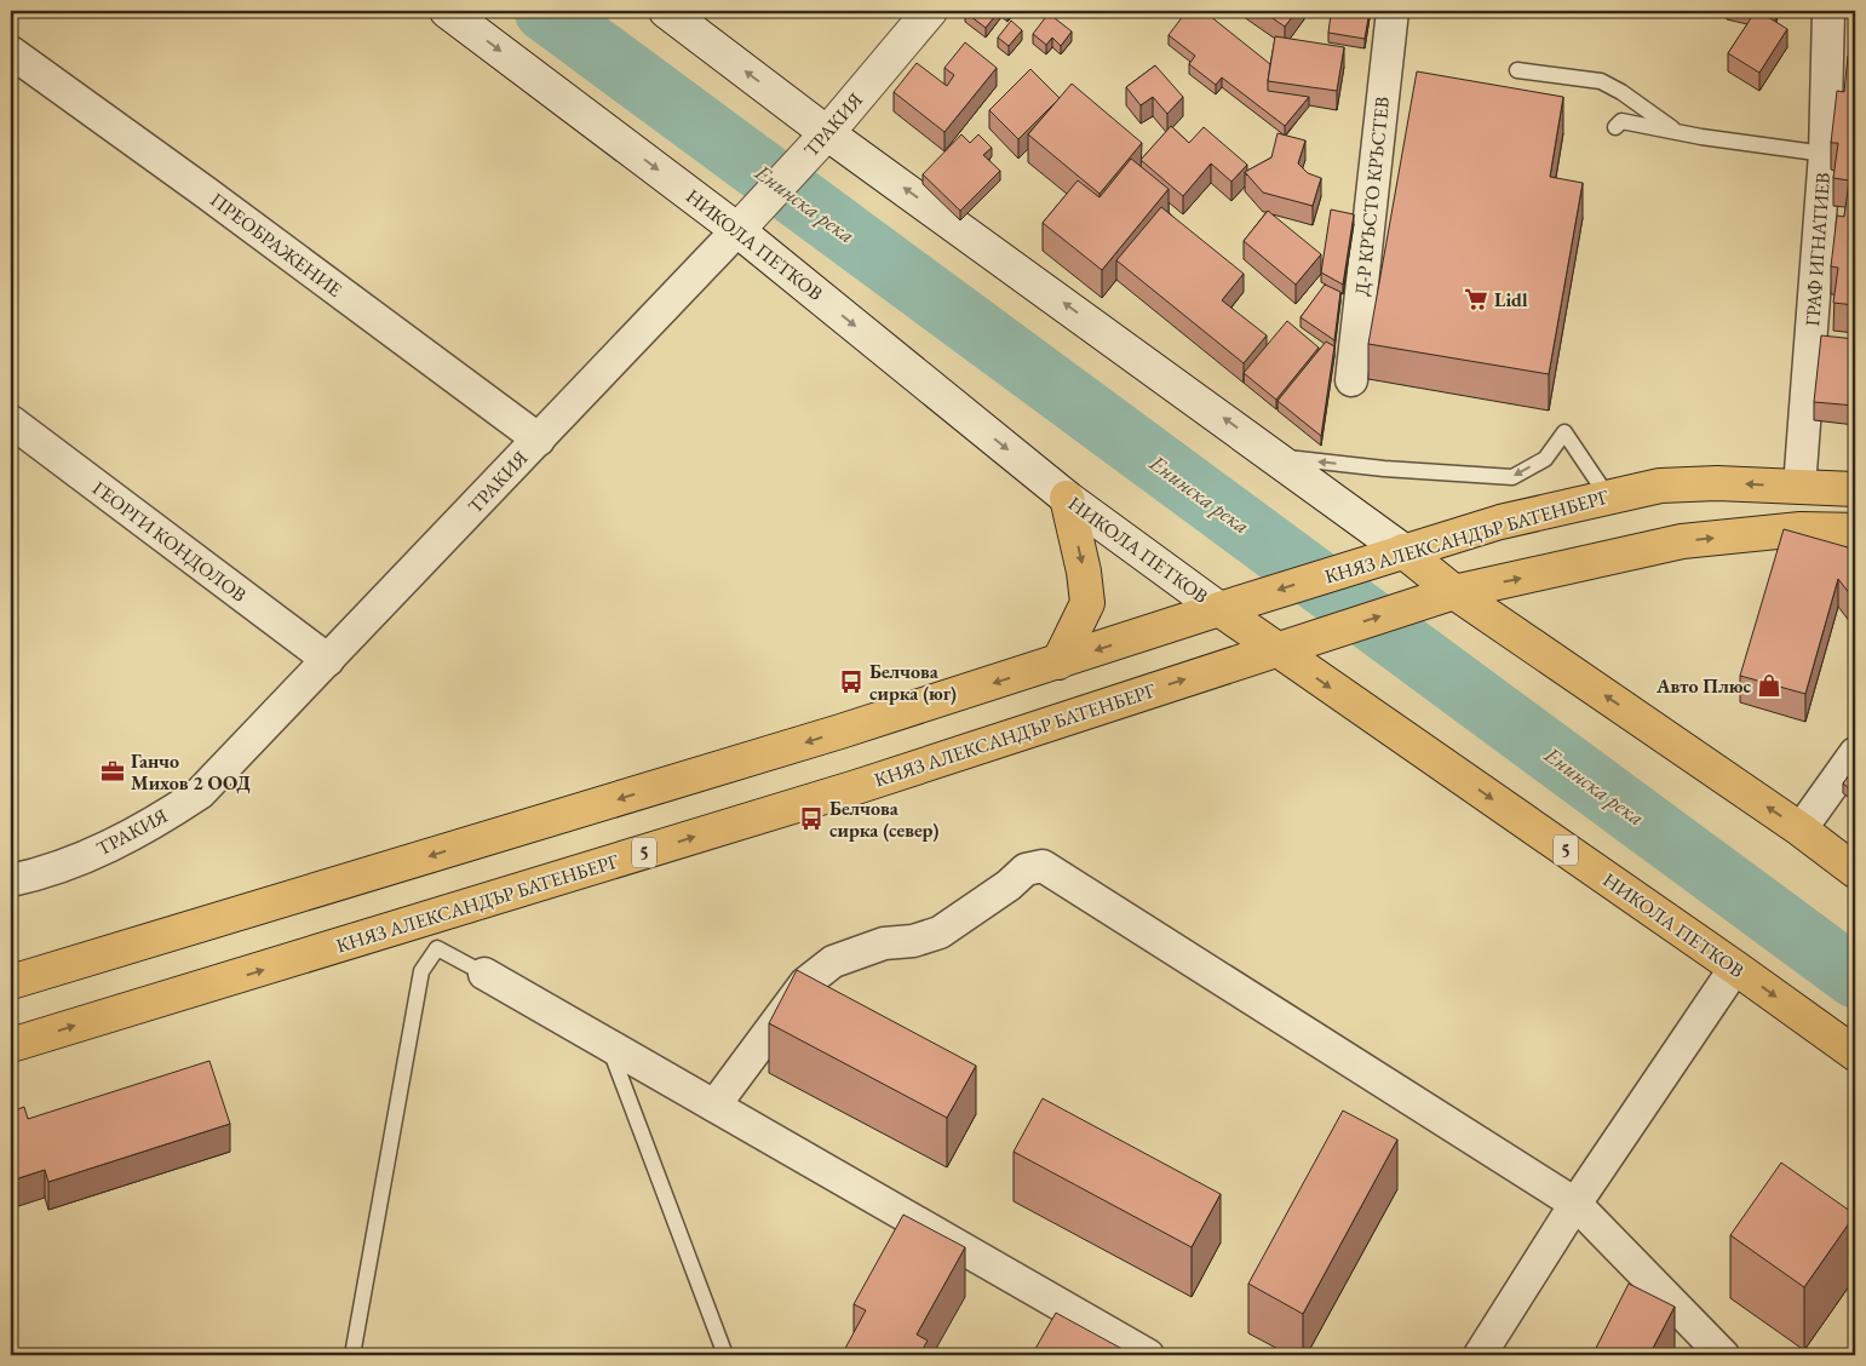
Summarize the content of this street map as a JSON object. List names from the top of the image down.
{
  "streets": {
    "main road": [
      "ТРАКИЯ",
      "НИКОЛА ПЕТКОВ",
      "КНЯЗ АЛЕКСАНДЪР БАТЕНБЕРГ",
      "5"
    ],
    "street": [
      "Д-Р КРЪСТО КРЪСТЕВ",
      "ПРЕОБРАЖЕНИЕ",
      "ГРАФ ИГНАТИЕВ",
      "ГЕОРГИ КОНДОЛОВ"
    ]
  },
  "crossings": [
    ["ТРАКИЯ", "ПРЕОБРАЖЕНИЕ"],
    ["ТРАКИЯ", "НИКОЛА ПЕТКОВ"],
    ["ТРАКИЯ", "ГЕОРГИ КОНДОЛОВ"],
    ["НИКОЛА ПЕТКОВ", "КНЯЗ АЛЕКСАНДЪР БАТЕНБЕРГ"],
    ["ГРАФ ИГНАТИЕВ", "КНЯЗ АЛЕКСАНДЪР БАТЕНБЕРГ"]
  ],
  "water": ["Енинска река"],
  "places": {
    "supermarket": ["Lidl"],
    "bus stop": ["Белчова сирка (юг)", "Белчова сирка (север)"],
    "shop": ["Авто Плюс"],
    "office": ["Ганчо Михов 2 ООД"]
  }
}
